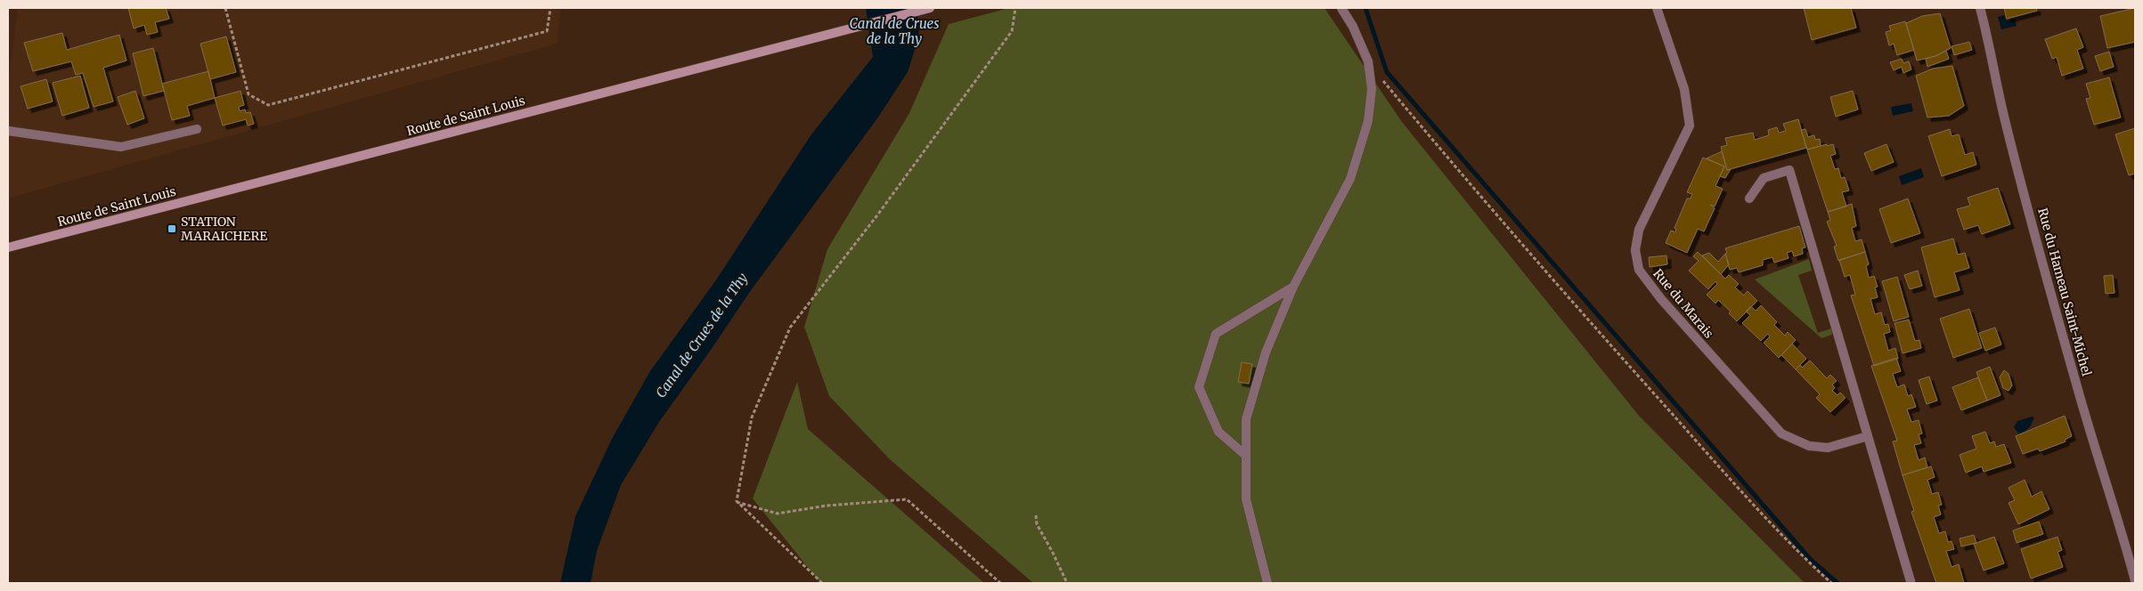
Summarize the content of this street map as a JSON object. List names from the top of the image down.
{
  "streets": {
    "main road": ["Route de Saint Louis"],
    "street": ["Rue du Hameau Saint-Michel", "Rue du Marais"]
  },
  "water": ["Canal de Crues de la Thy"],
  "places": {
    "transit": ["STATION MARAICHERE"]
  }
}
